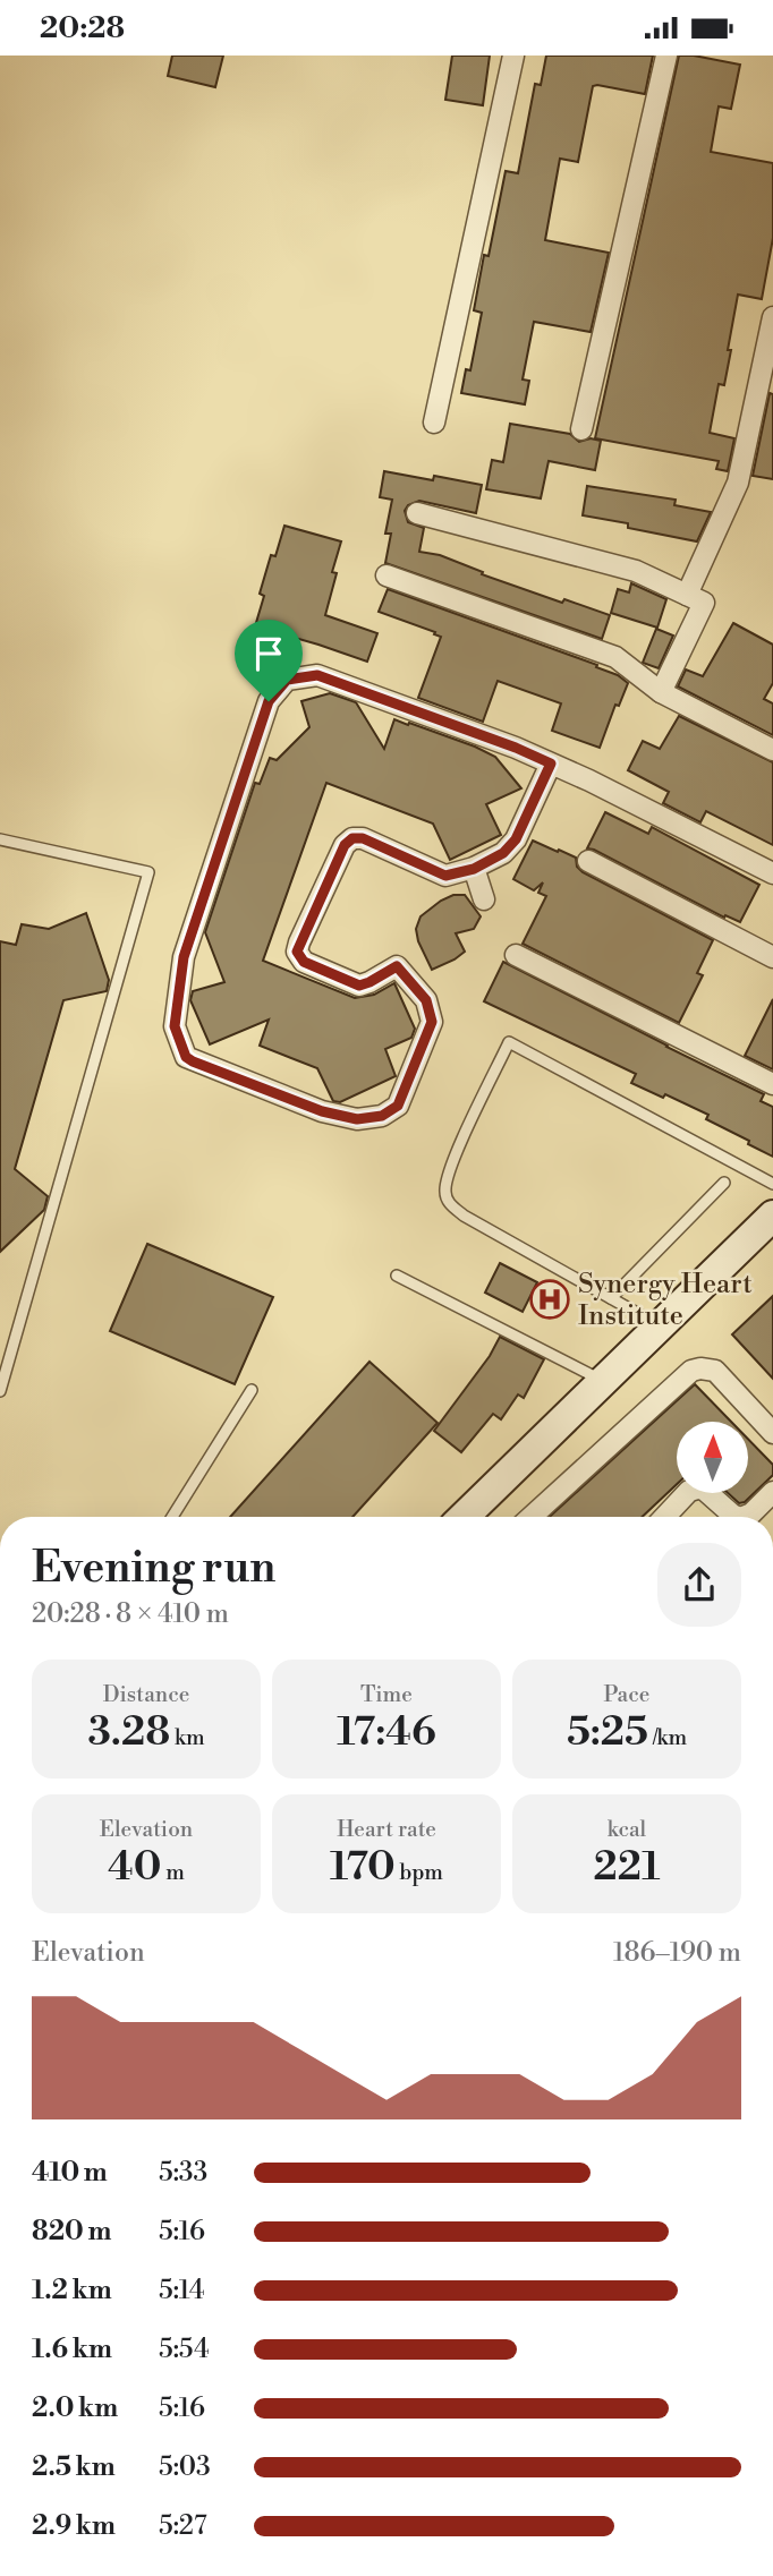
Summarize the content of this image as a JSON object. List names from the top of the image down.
{
  "places": {
    "hospital": ["Synergy Heart Institute"]
  },
  "north": "top",
  "page": {
    "status": "20:28",
    "heading": ["Evening run", "20:28 · 8 × 410 m"],
    "stats": [
      ["Distance", "3.28 km"],
      ["Time", "17:46"],
      ["Pace", "5:25 /km"],
      ["Elevation", "40 m"],
      ["Heart rate", "170 bpm"],
      ["kcal", "221"]
    ],
    "chart": ["Elevation", "186–190 m"],
    "list": [
      {
        "name": "410 m",
        "note": "5:33"
      },
      {
        "name": "820 m",
        "note": "5:16"
      },
      {
        "name": "1.2 km",
        "note": "5:14"
      },
      {
        "name": "1.6 km",
        "note": "5:54"
      },
      {
        "name": "2.0 km",
        "note": "5:16"
      },
      {
        "name": "2.5 km",
        "note": "5:03"
      },
      {
        "name": "2.9 km",
        "note": "5:27"
      }
    ]
  }
}
